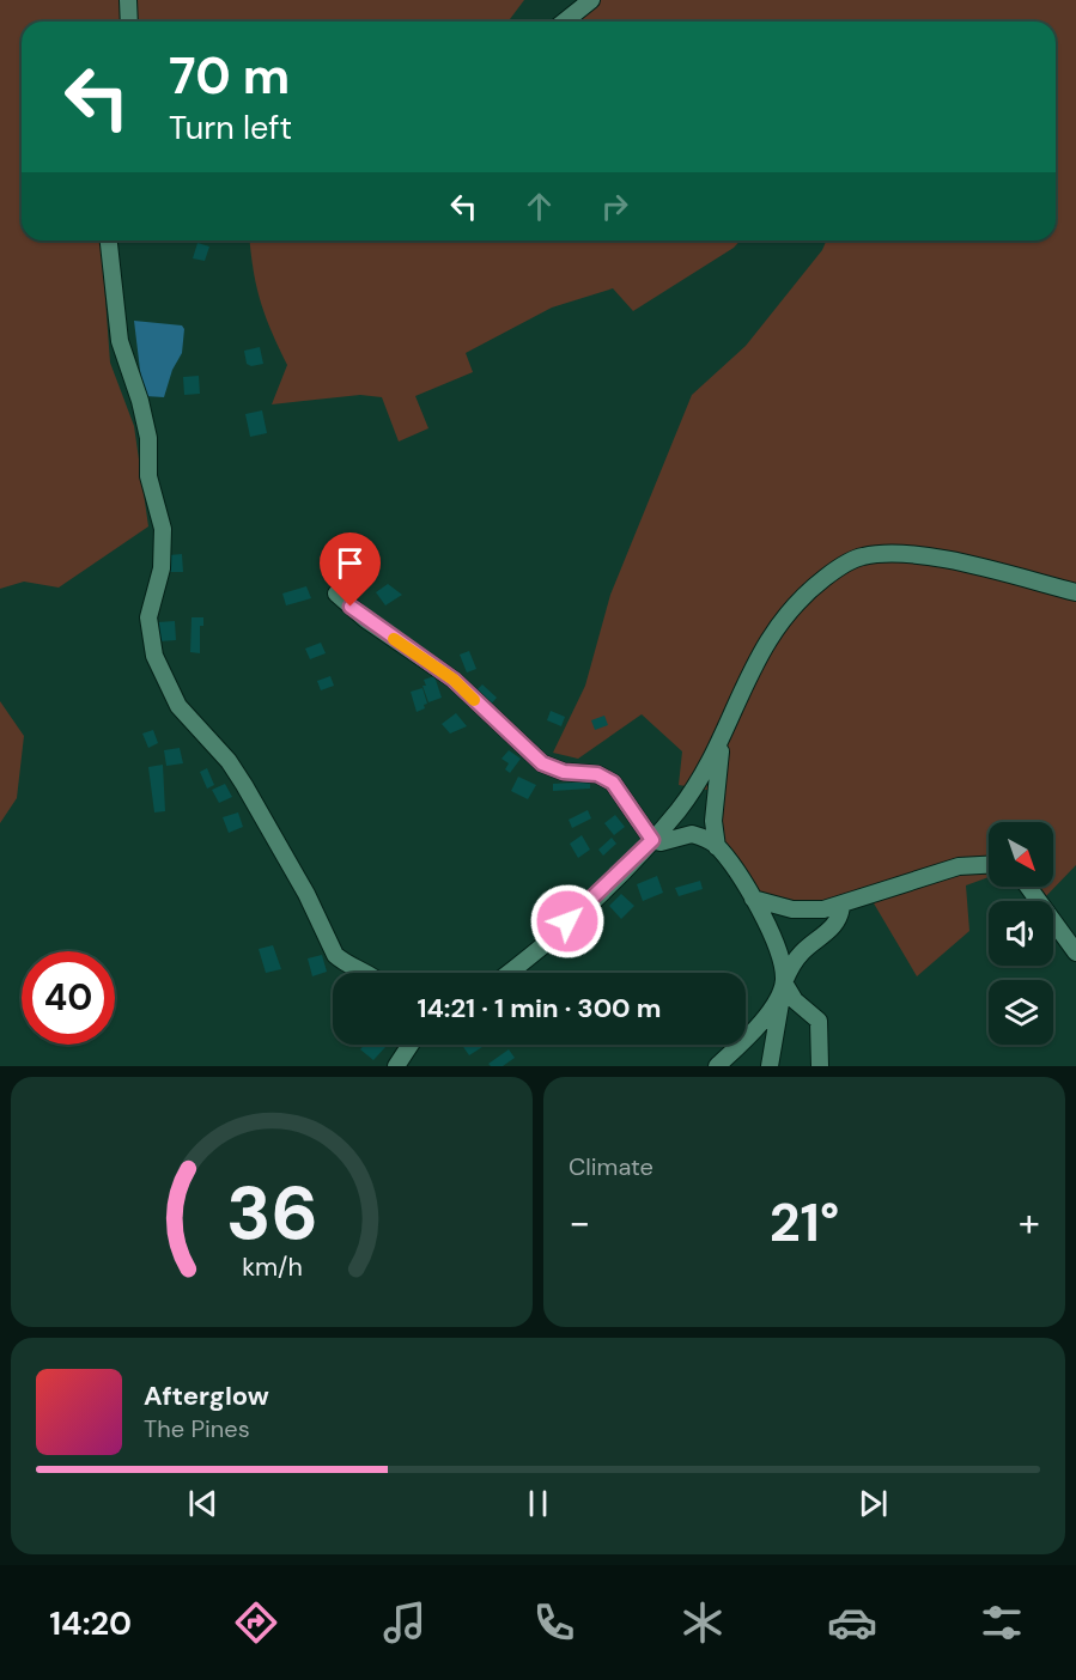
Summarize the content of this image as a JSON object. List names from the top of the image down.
{
  "north": "bottom right",
  "page": {
    "turn": ["70 m", "Turn left"],
    "limit": "40",
    "trip": "14:21 · 1 min · 300 m",
    "tile": "Climate",
    "heat": ["−", "21°", "+"],
    "song": ["Afterglow", "The Pines"],
    "tabs": "14:20",
    "gauge": ["36", "km/h"]
  }
}
